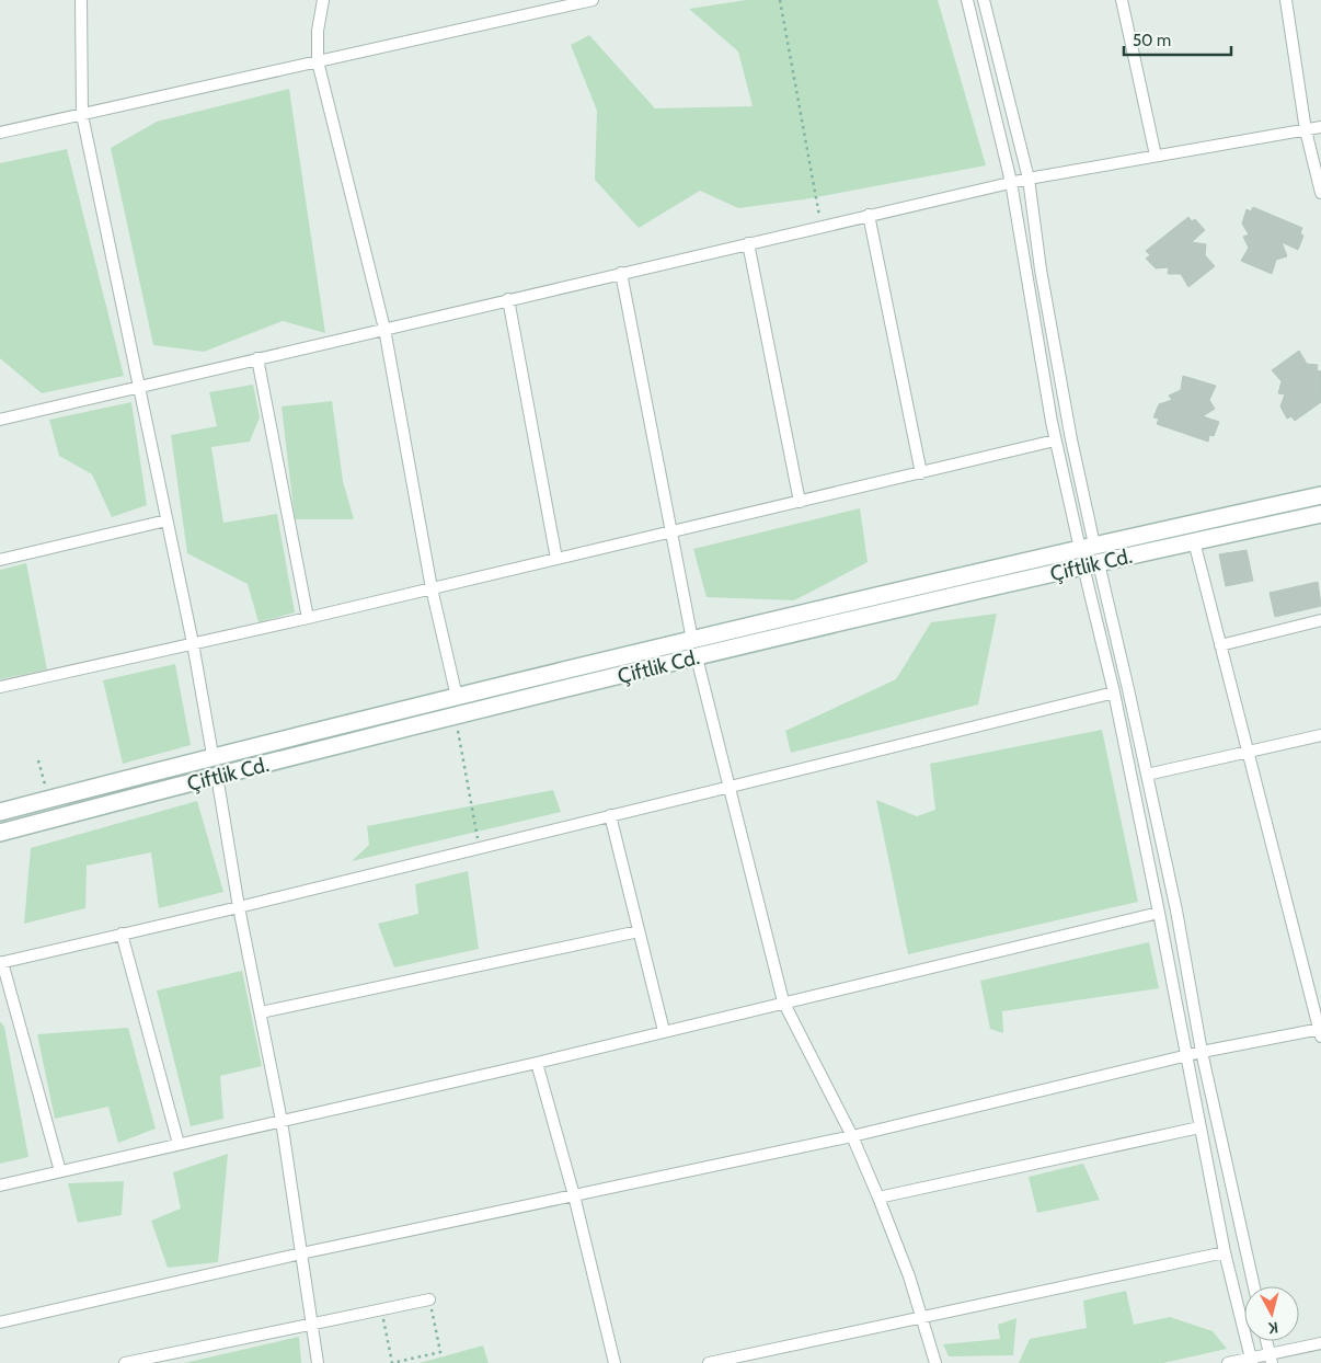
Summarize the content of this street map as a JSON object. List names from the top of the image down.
{
  "streets": {
    "street": ["Çiftlik Cd."]
  },
  "scale_bar": "50 m",
  "north": "bottom"
}
